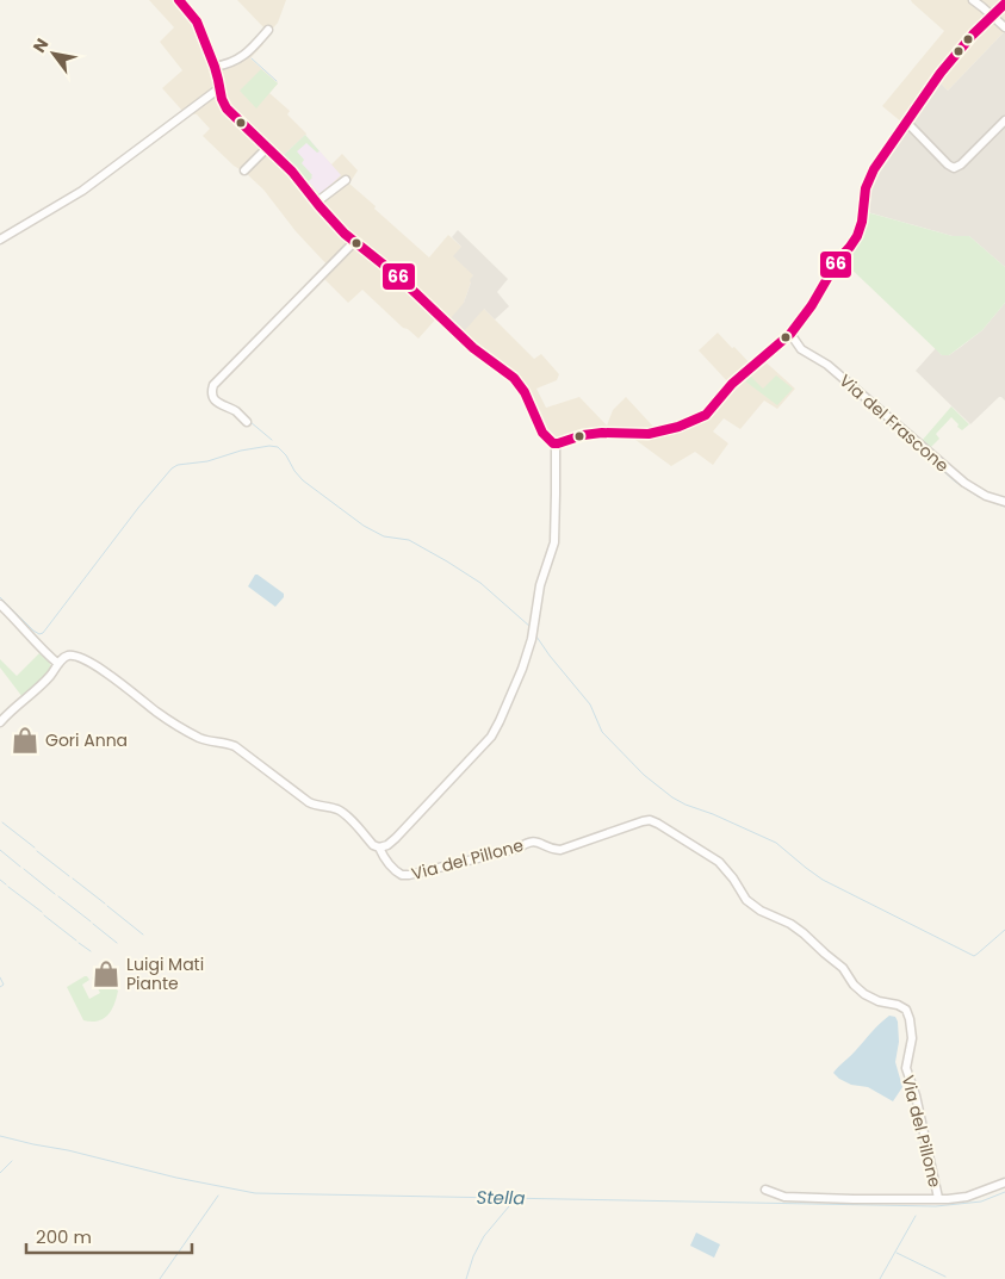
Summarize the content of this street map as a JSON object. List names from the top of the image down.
{
  "streets": {
    "street": ["Via del Frascone", "Via del Pillone"]
  },
  "water": ["Stella"],
  "places": {
    "shop": ["Gori Anna", "Luigi Mati Piante"]
  },
  "lines": ["transit line 66"],
  "scale_bar": "200 m",
  "north": "top left"
}
